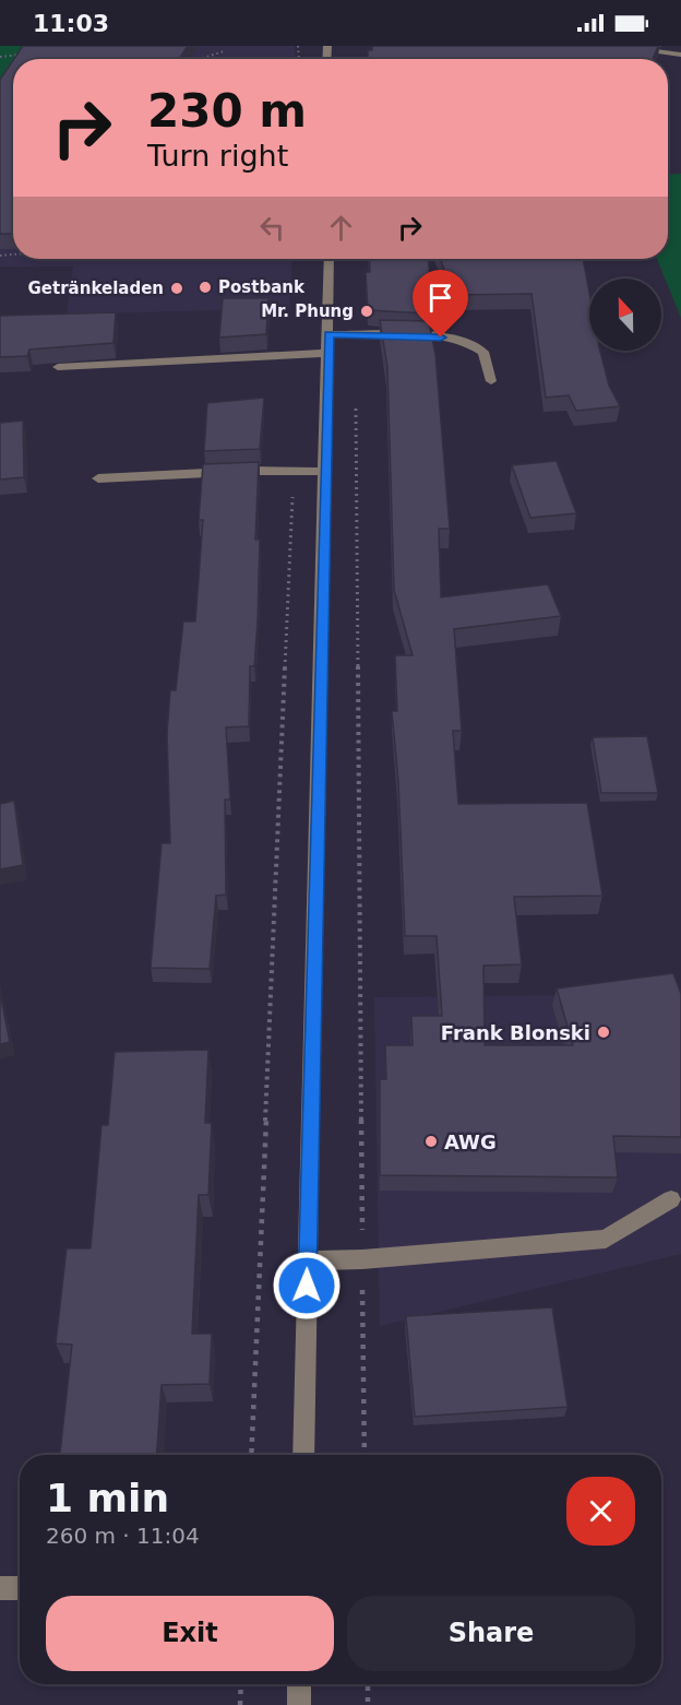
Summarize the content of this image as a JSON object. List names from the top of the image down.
{
  "places": [
    "Postbank",
    "Getränkeladen",
    "Mr. Phung",
    "Frank Blonski",
    "AWG"
  ],
  "north": "top",
  "page": {
    "status": "11:03",
    "turn": ["230 m", "Turn right"],
    "heading": ["1 min", "260 m · 11:04"],
    "buttons": ["Exit", "Share"]
  }
}
